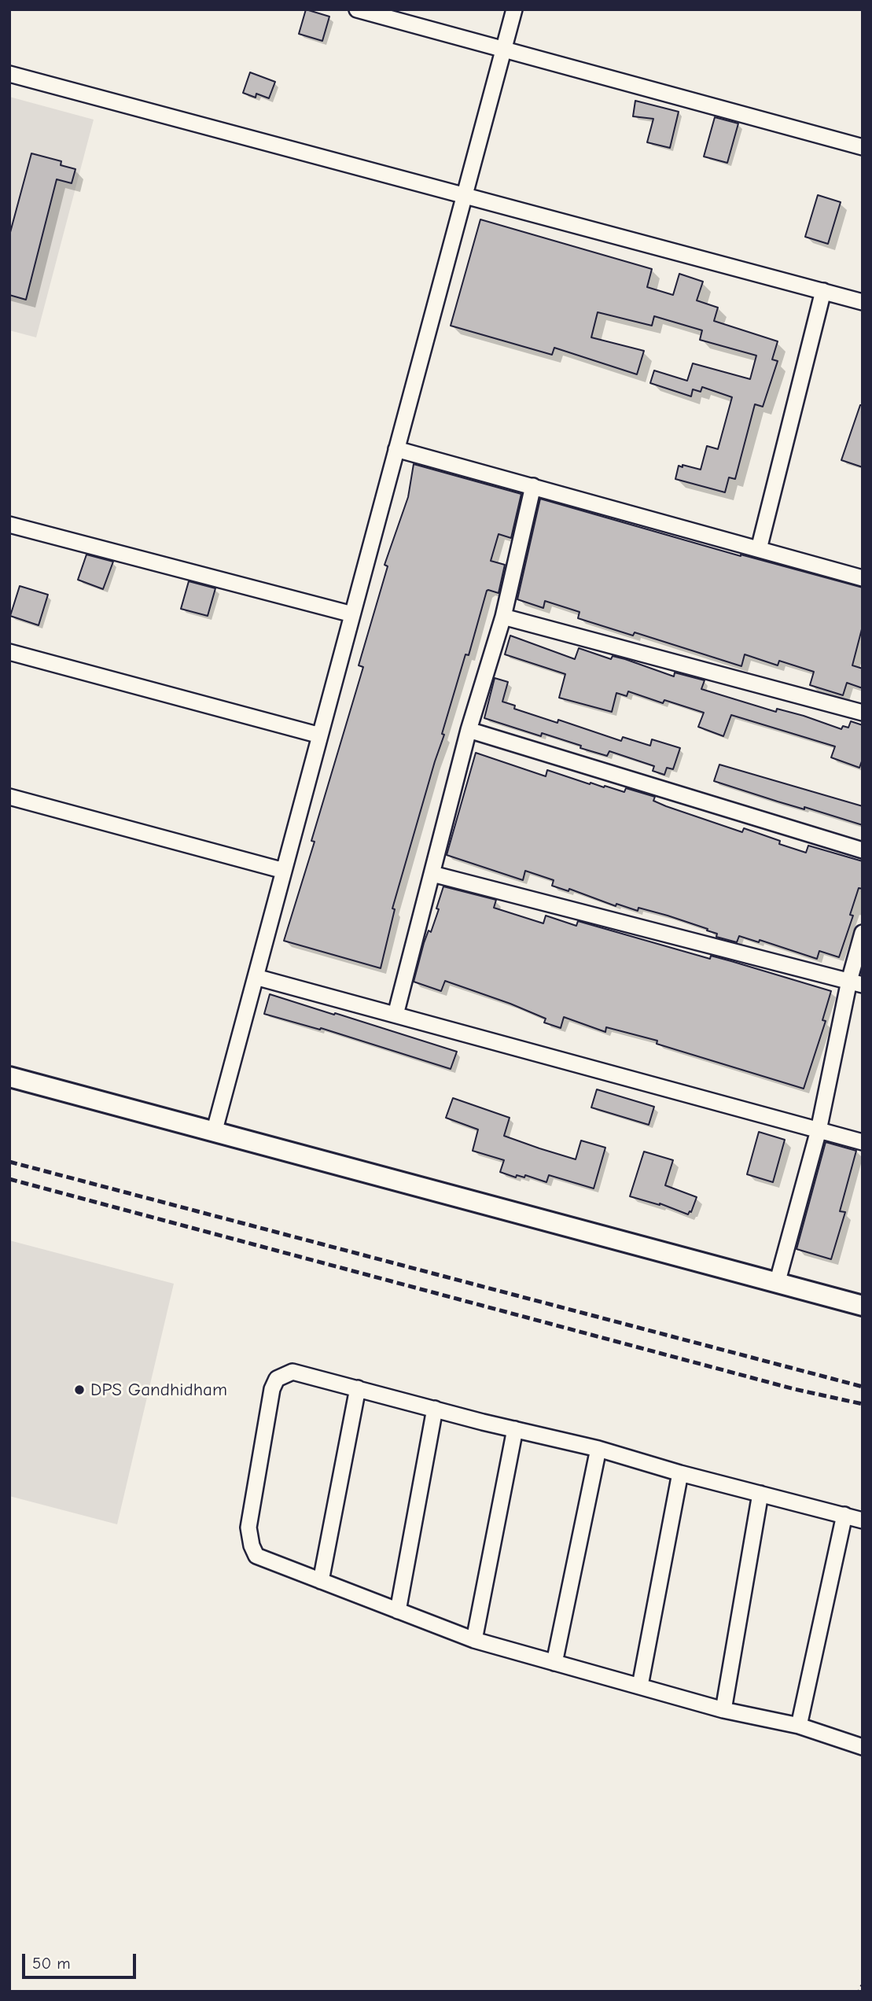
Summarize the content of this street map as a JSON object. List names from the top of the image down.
{
  "places": ["DPS Gandhidham"],
  "scale_bar": "50 m"
}
